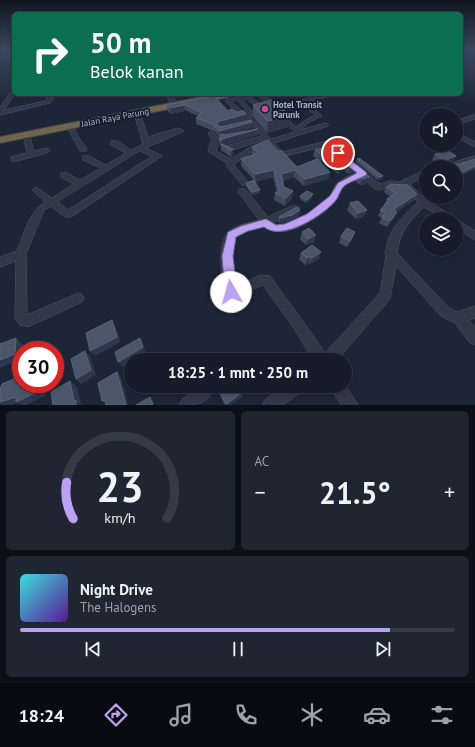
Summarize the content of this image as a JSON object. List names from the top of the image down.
{
  "streets": {
    "highway": ["Jalan Raya Parung"]
  },
  "places": ["Hotel Transit Parunk"],
  "page": {
    "turn": ["50 m", "Belok kanan"],
    "limit": "30",
    "trip": "18:25 · 1 mnt · 250 m",
    "tile": "AC",
    "heat": ["−", "21.5°", "+"],
    "song": ["Night Drive", "The Halogens"],
    "tabs": "18:24",
    "gauge": ["23", "km/h"]
  }
}
